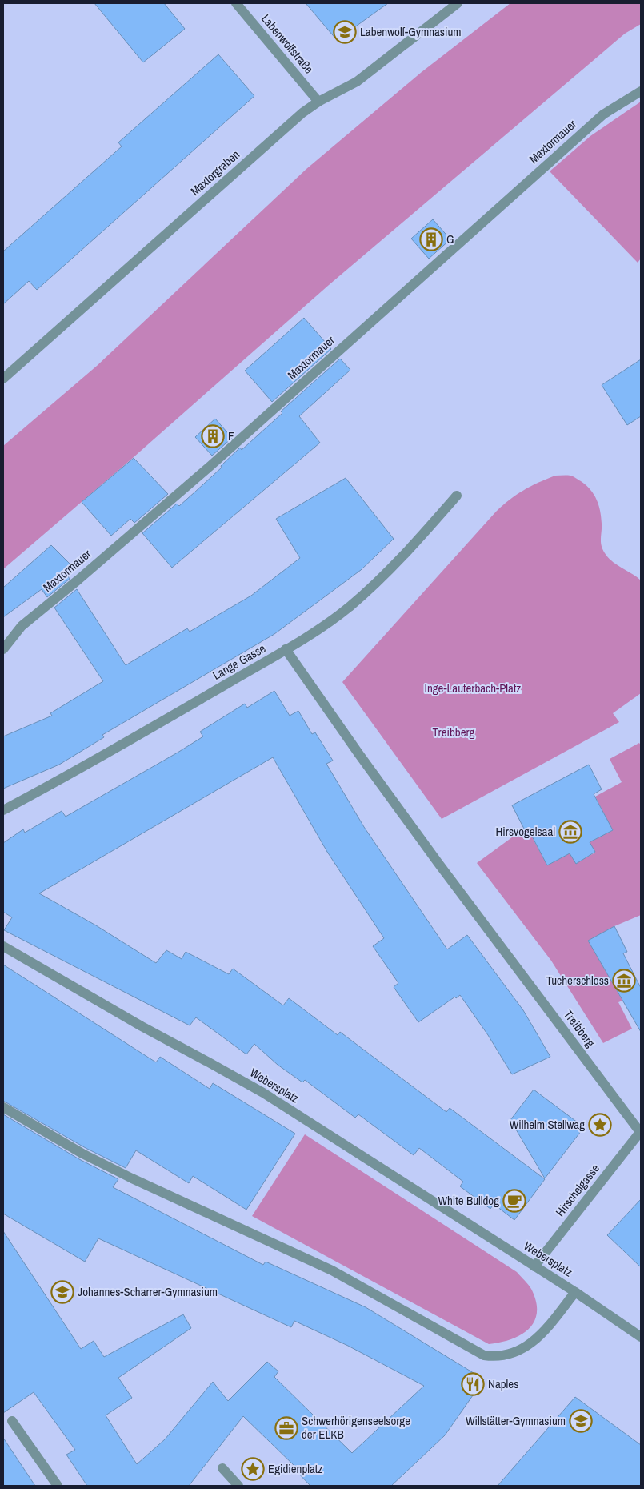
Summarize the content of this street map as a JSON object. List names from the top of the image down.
{
  "streets": {
    "street": [
      "Labenwolfstraße",
      "Maxtormauer",
      "Maxtorgraben",
      "Lange Gasse",
      "Treibberg",
      "Webersplatz",
      "Hirschelgasse"
    ]
  },
  "crossings": [
    ["Labenwolfstraße", "Maxtorgraben"],
    ["Lange Gasse", "Treibberg"],
    ["Treibberg", "Hirschelgasse"],
    ["Webersplatz", "Hirschelgasse"]
  ],
  "parks": ["Inge-Lauterbach-Platz", "Treibberg"],
  "places": {
    "school or university": ["Labenwolf-Gymnasium", "Johannes-Scharrer-Gymnasium", "Willstätter-Gymnasium"],
    "building": ["G", "F"],
    "museum": ["Hirsvogelsaal", "Tucherschloss"],
    "place": ["Wilhelm Stellwag", "Egidienplatz"],
    "cafe": ["White Bulldog"],
    "restaurant": ["Naples"],
    "office": ["Schwerhörigenseelsorge der ELKB"]
  }
}
